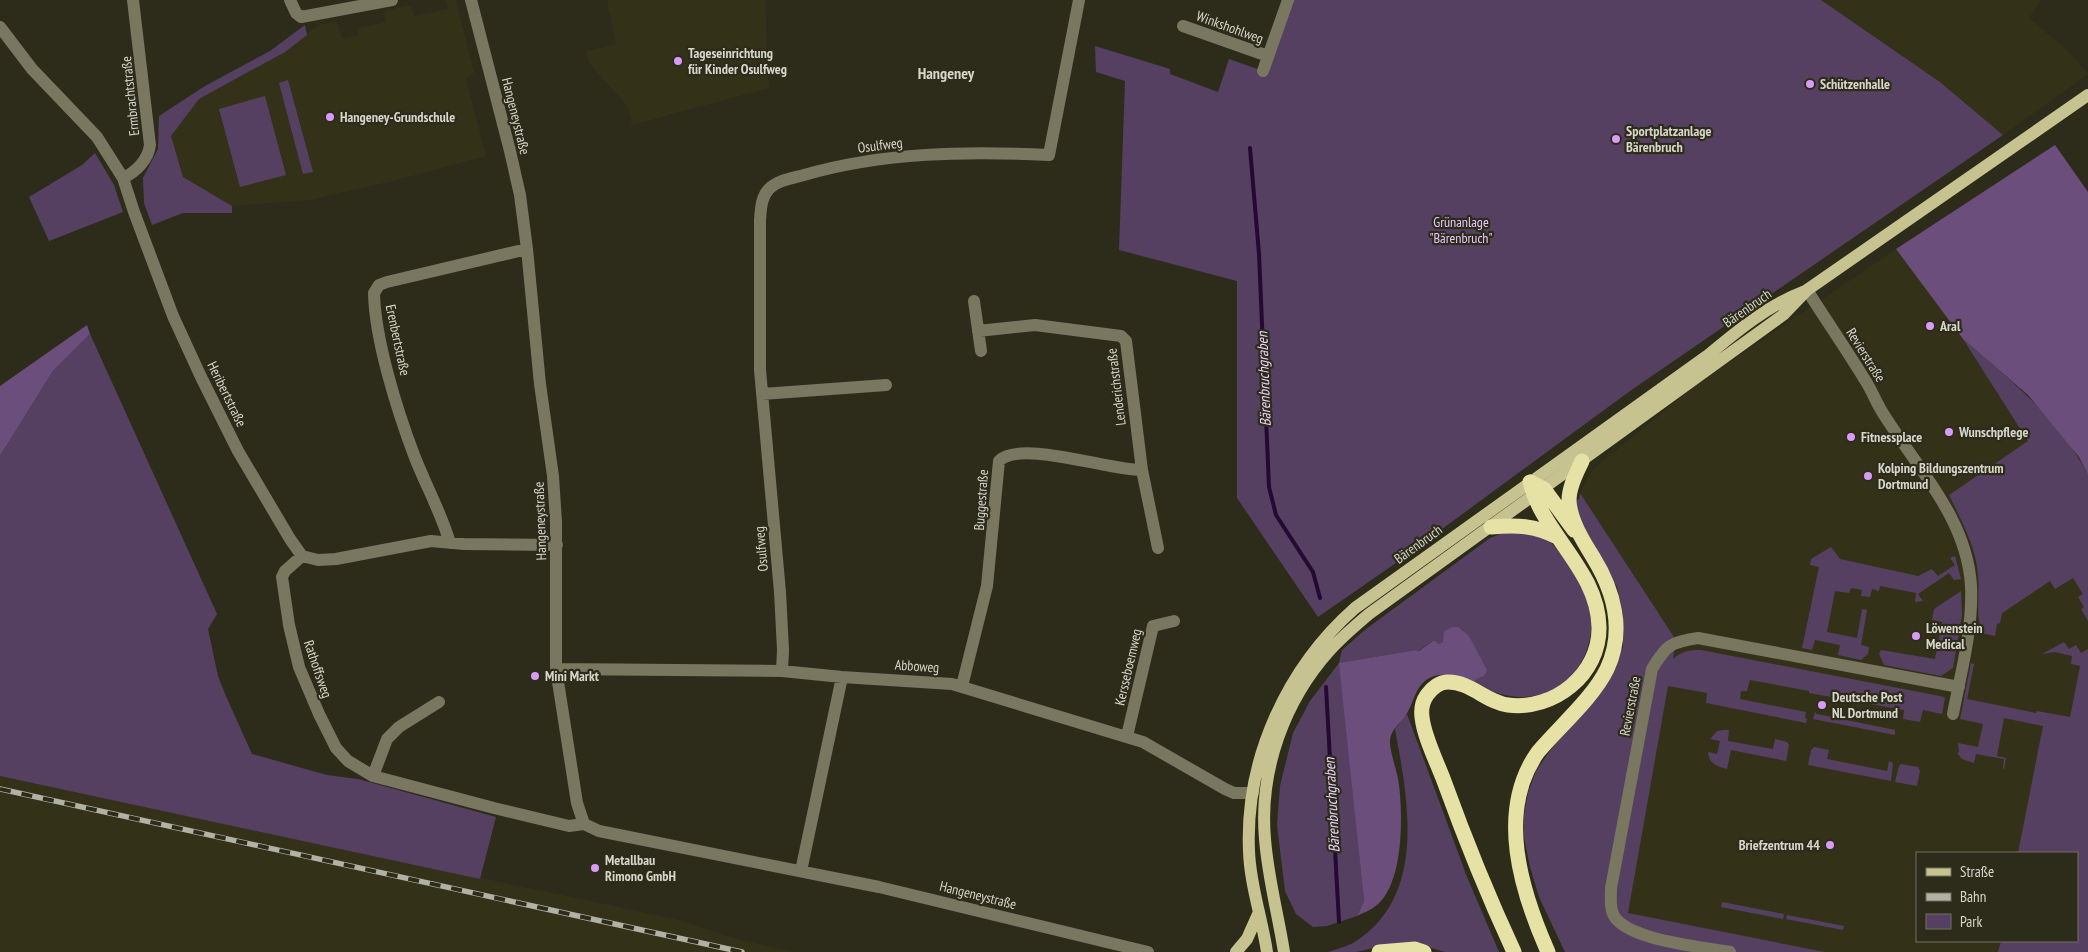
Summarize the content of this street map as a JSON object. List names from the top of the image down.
{
  "streets": {
    "main road": ["Bärenbruch"],
    "street": [
      "Winkshohlweg",
      "Ermbrachtstraße",
      "Hangeneystraße",
      "Osulfweg",
      "Erenbertstraße",
      "Revierstraße",
      "Lenderichstraße",
      "Heribertstraße",
      "Buggestraße",
      "Abboweg",
      "Kersseboemweg",
      "Rathoffsweg"
    ]
  },
  "crossings": [
    ["Ermbrachtstraße", "Heribertstraße"],
    ["Hangeneystraße", "Erenbertstraße"],
    ["Hangeneystraße", "Abboweg"],
    ["Hangeneystraße", "Rathoffsweg"],
    ["Osulfweg", "Abboweg"],
    ["Bärenbruch", "Revierstraße"],
    ["Bärenbruch", "Abboweg"],
    ["Lenderichstraße", "Buggestraße"],
    ["Heribertstraße", "Rathoffsweg"],
    ["Buggestraße", "Abboweg"],
    ["Abboweg", "Kersseboemweg"]
  ],
  "districts": ["Hangeney"],
  "water": ["Bärenbruchgraben"],
  "parks": ["Grünanlage \"Bärenbruch\""],
  "places": [
    "Tageseinrichtung für Kinder Osulfweg",
    "Schützenhalle",
    "Hangeney-Grundschule",
    "Sportplatzanlage Bärenbruch",
    "Aral",
    "Wunschpflege",
    "Fitnessplace",
    "Kolping Bildungszentrum Dortmund",
    "Löwenstein Medical",
    "Mini Markt",
    "Deutsche Post NL Dortmund",
    "Briefzentrum 44",
    "Metallbau Rimono GmbH"
  ],
  "legend": ["Straße", "Bahn", "Park"]
}
